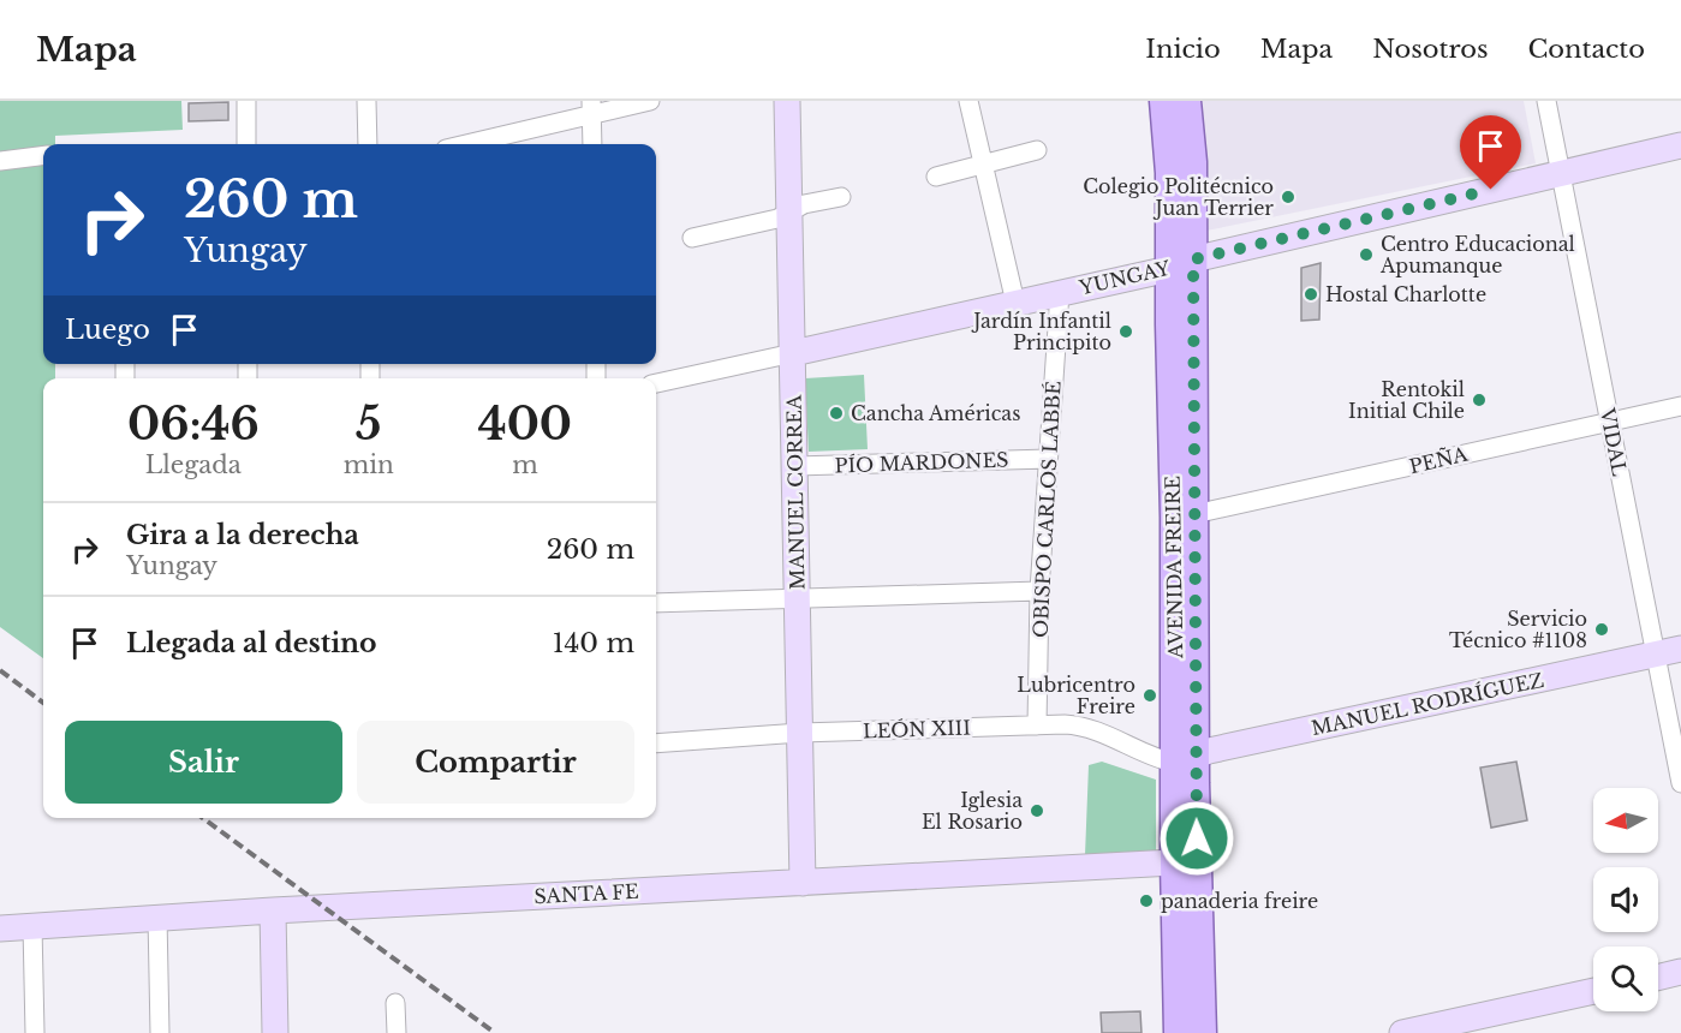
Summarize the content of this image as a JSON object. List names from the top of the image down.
{
  "streets": {
    "main road": ["AVENIDA FREIRE"],
    "street": [
      "YUNGAY",
      "VIDAL",
      "PEÑA",
      "PÍO MARDONES",
      "MANUEL CORREA",
      "OBISPO CARLOS LABBÉ",
      "MANUEL RODRÍGUEZ",
      "LEÓN XIII",
      "SANTA FE"
    ]
  },
  "crossings": [
    ["YUNGAY", "VIDAL"],
    ["YUNGAY", "MANUEL CORREA"],
    ["YUNGAY", "OBISPO CARLOS LABBÉ"],
    ["YUNGAY", "AVENIDA FREIRE"],
    ["VIDAL", "PEÑA"],
    ["VIDAL", "MANUEL RODRÍGUEZ"],
    ["PEÑA", "AVENIDA FREIRE"],
    ["PÍO MARDONES", "MANUEL CORREA"],
    ["PÍO MARDONES", "OBISPO CARLOS LABBÉ"],
    ["MANUEL CORREA", "LEÓN XIII"],
    ["MANUEL CORREA", "SANTA FE"],
    ["OBISPO CARLOS LABBÉ", "LEÓN XIII"],
    ["AVENIDA FREIRE", "MANUEL RODRÍGUEZ"],
    ["AVENIDA FREIRE", "LEÓN XIII"],
    ["AVENIDA FREIRE", "SANTA FE"],
    ["MANUEL RODRÍGUEZ", "LEÓN XIII"]
  ],
  "places": [
    "Colegio Politécnico Juan Terrier",
    "Centro Educacional Apumanque",
    "Hostal Charlotte",
    "Jardín Infantil Principito",
    "Rentokil Initial Chile",
    "Cancha Américas",
    "Servicio Técnico #1108",
    "Lubricentro Freire",
    "Iglesia El Rosario",
    "panaderia freire"
  ],
  "north": "left",
  "page": {
    "header": "Mapa",
    "nav": [
      "Inicio",
      "Mapa",
      "Nosotros",
      "Contacto"
    ],
    "turn": ["260 m", "Yungay"],
    "then": "Luego",
    "eta": [
      "06:46",
      "Llegada",
      "5",
      "min",
      "400",
      "m"
    ],
    "list": [
      {
        "name": "Gira a la derecha",
        "note": "Yungay",
        "value": "260 m"
      },
      {
        "name": "Llegada al destino",
        "value": "140 m"
      }
    ],
    "buttons": ["Salir", "Compartir"]
  }
}
